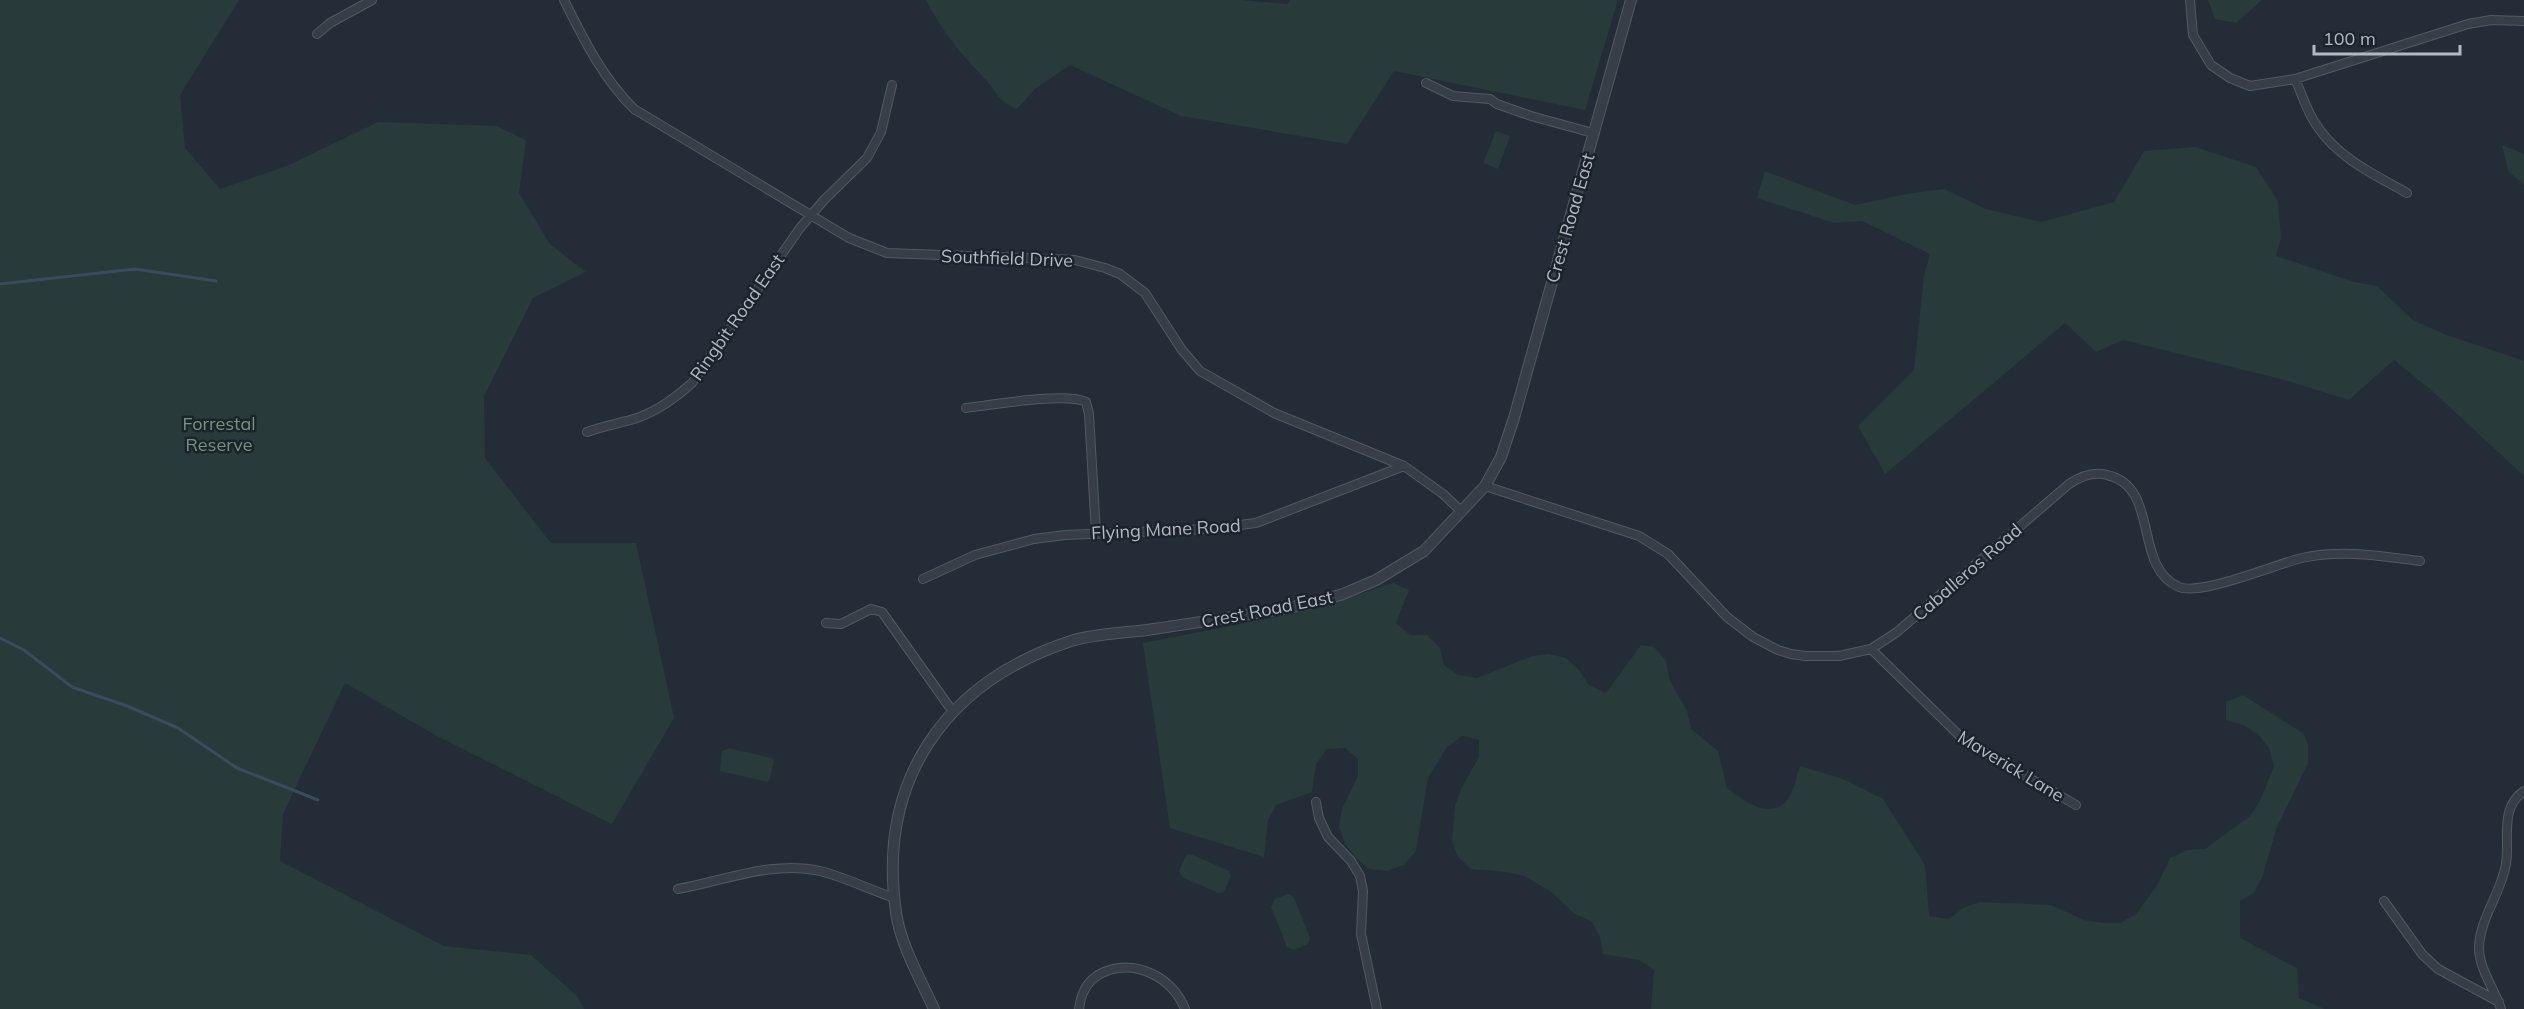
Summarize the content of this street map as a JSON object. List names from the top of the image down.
{
  "streets": {
    "street": [
      "Crest Road East",
      "Southfield Drive",
      "Ringbit Road East",
      "Flying Mane Road",
      "Caballeros Road",
      "Maverick Lane"
    ]
  },
  "crossings": [
    ["Crest Road East", "Southfield Drive"],
    ["Crest Road East", "Caballeros Road"],
    ["Southfield Drive", "Ringbit Road East"],
    ["Southfield Drive", "Flying Mane Road"],
    ["Caballeros Road", "Maverick Lane"]
  ],
  "parks": ["Forrestal Reserve"],
  "scale_bar": "100 m"
}
